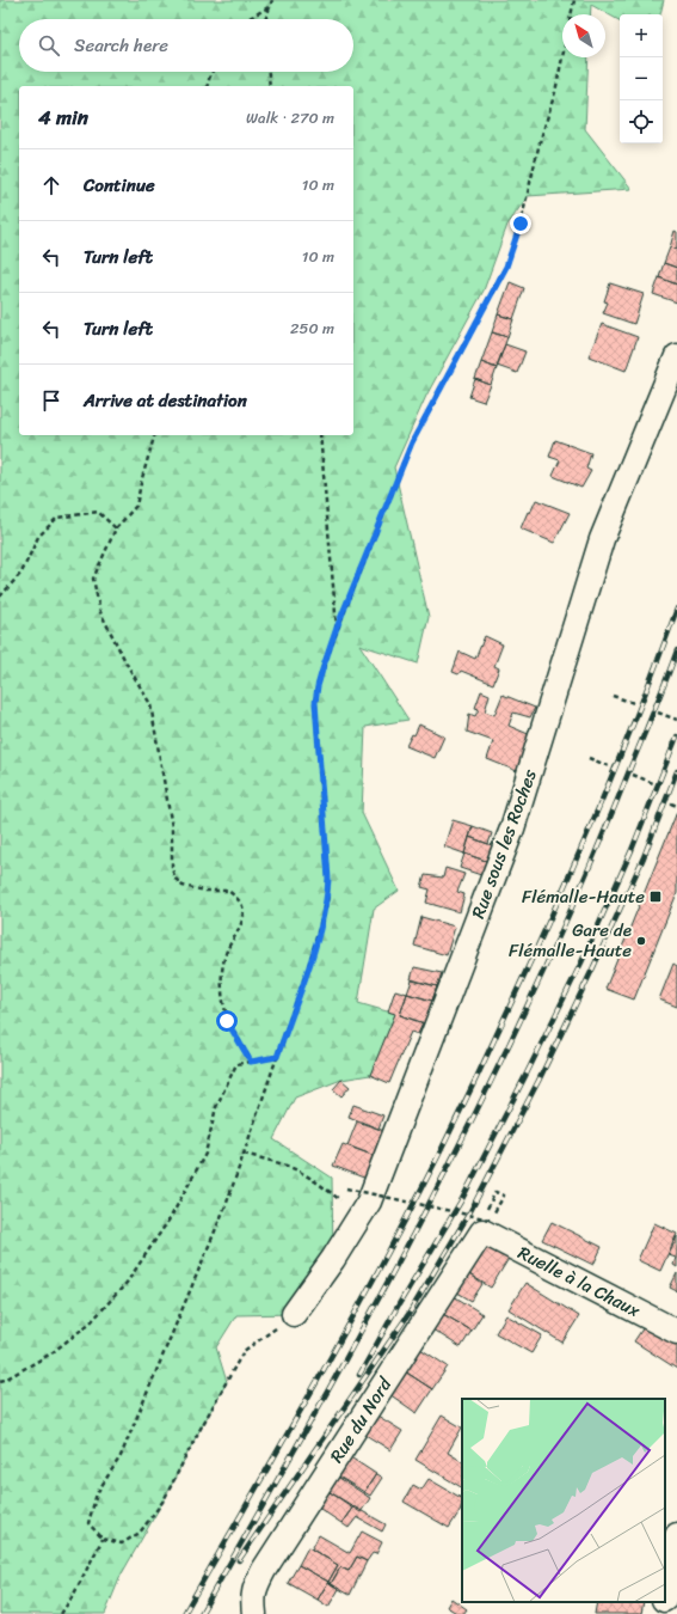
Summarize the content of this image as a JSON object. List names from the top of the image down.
{
  "streets": {
    "street": ["Rue sous les Roches", "Ruelle à la Chaux", "Rue du Nord"]
  },
  "crossings": [
    ["Ruelle à la Chaux", "Rue du Nord"]
  ],
  "places": {
    "transit": ["Flémalle-Haute"],
    "other": ["Gare de Flémalle-Haute"]
  },
  "north": "top left",
  "page": {
    "map_buttons": ["+", "−"],
    "search": "Search here",
    "heading": ["4 min", "Walk · 270 m"],
    "list": [
      ["Continue", "10 m"],
      ["Turn left", "10 m"],
      ["Turn left", "250 m"],
      "Arrive at destination"
    ]
  }
}
